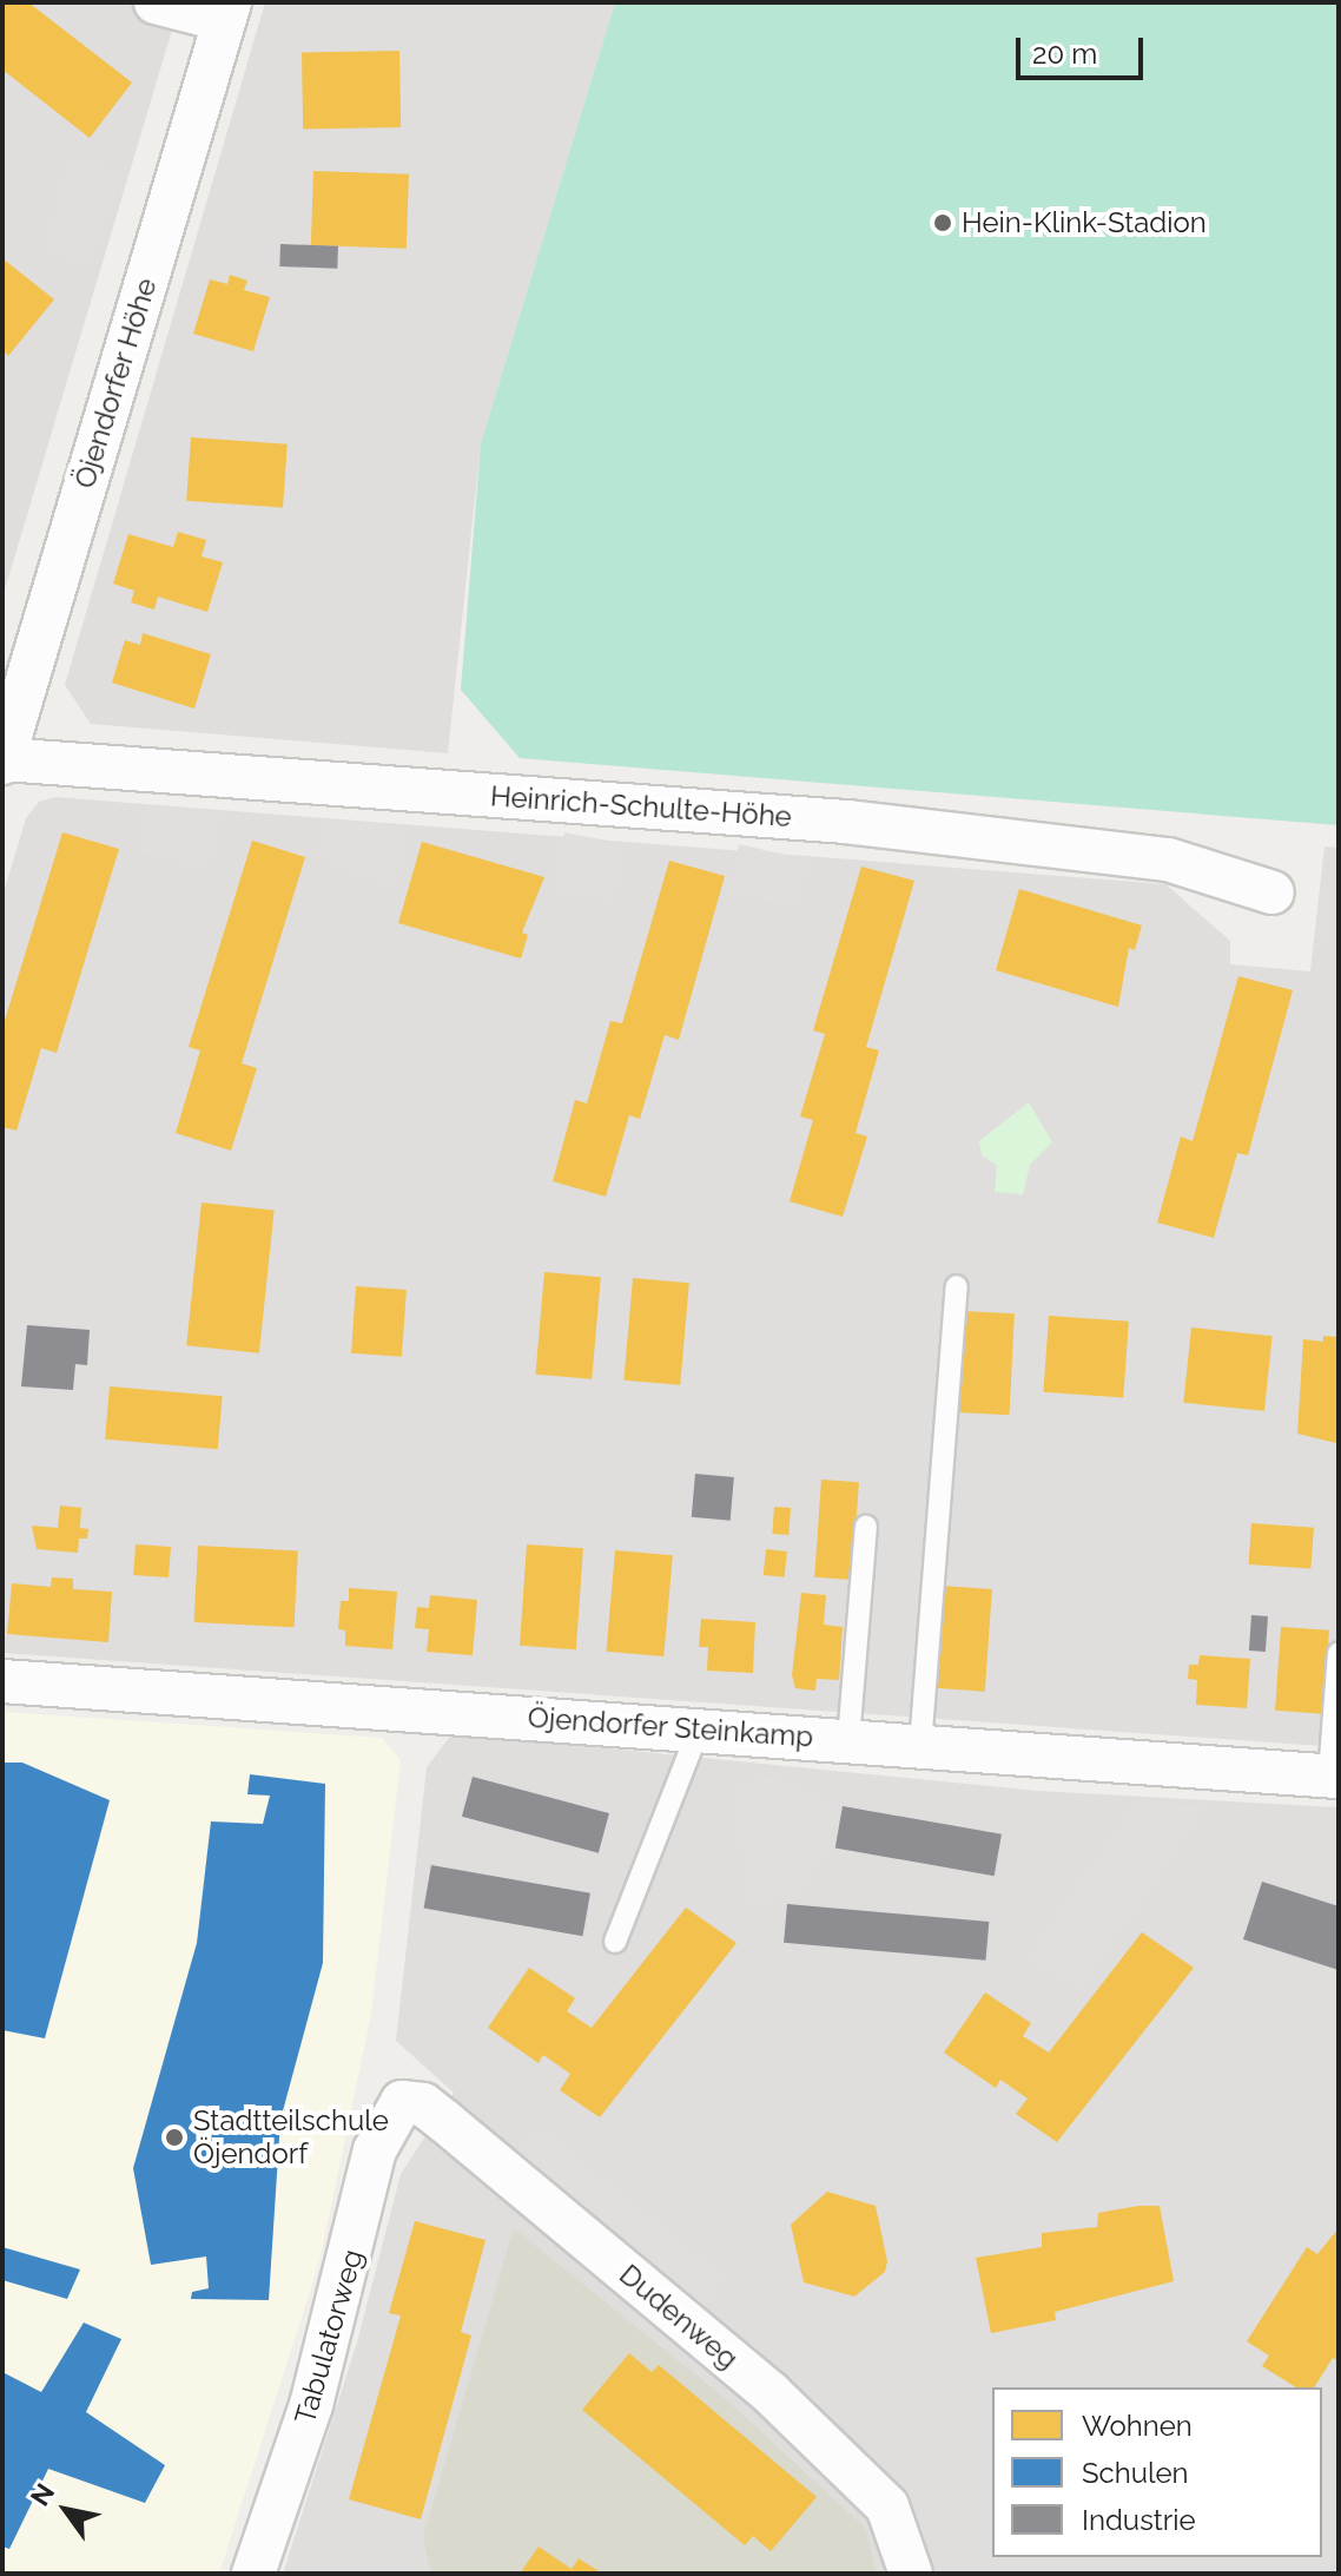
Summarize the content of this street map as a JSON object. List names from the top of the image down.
{
  "streets": {
    "street": [
      "Öjendorfer Höhe",
      "Heinrich-Schulte-Höhe",
      "Öjendorfer Steinkamp",
      "Dudenweg",
      "Tabulatorweg"
    ]
  },
  "crossings": [
    ["Öjendorfer Höhe", "Heinrich-Schulte-Höhe"],
    ["Dudenweg", "Tabulatorweg"]
  ],
  "places": ["Hein-Klink-Stadion", "Stadtteilschule Öjendorf"],
  "legend": ["Wohnen", "Schulen", "Industrie"],
  "scale_bar": "20 m",
  "north": "top left"
}
